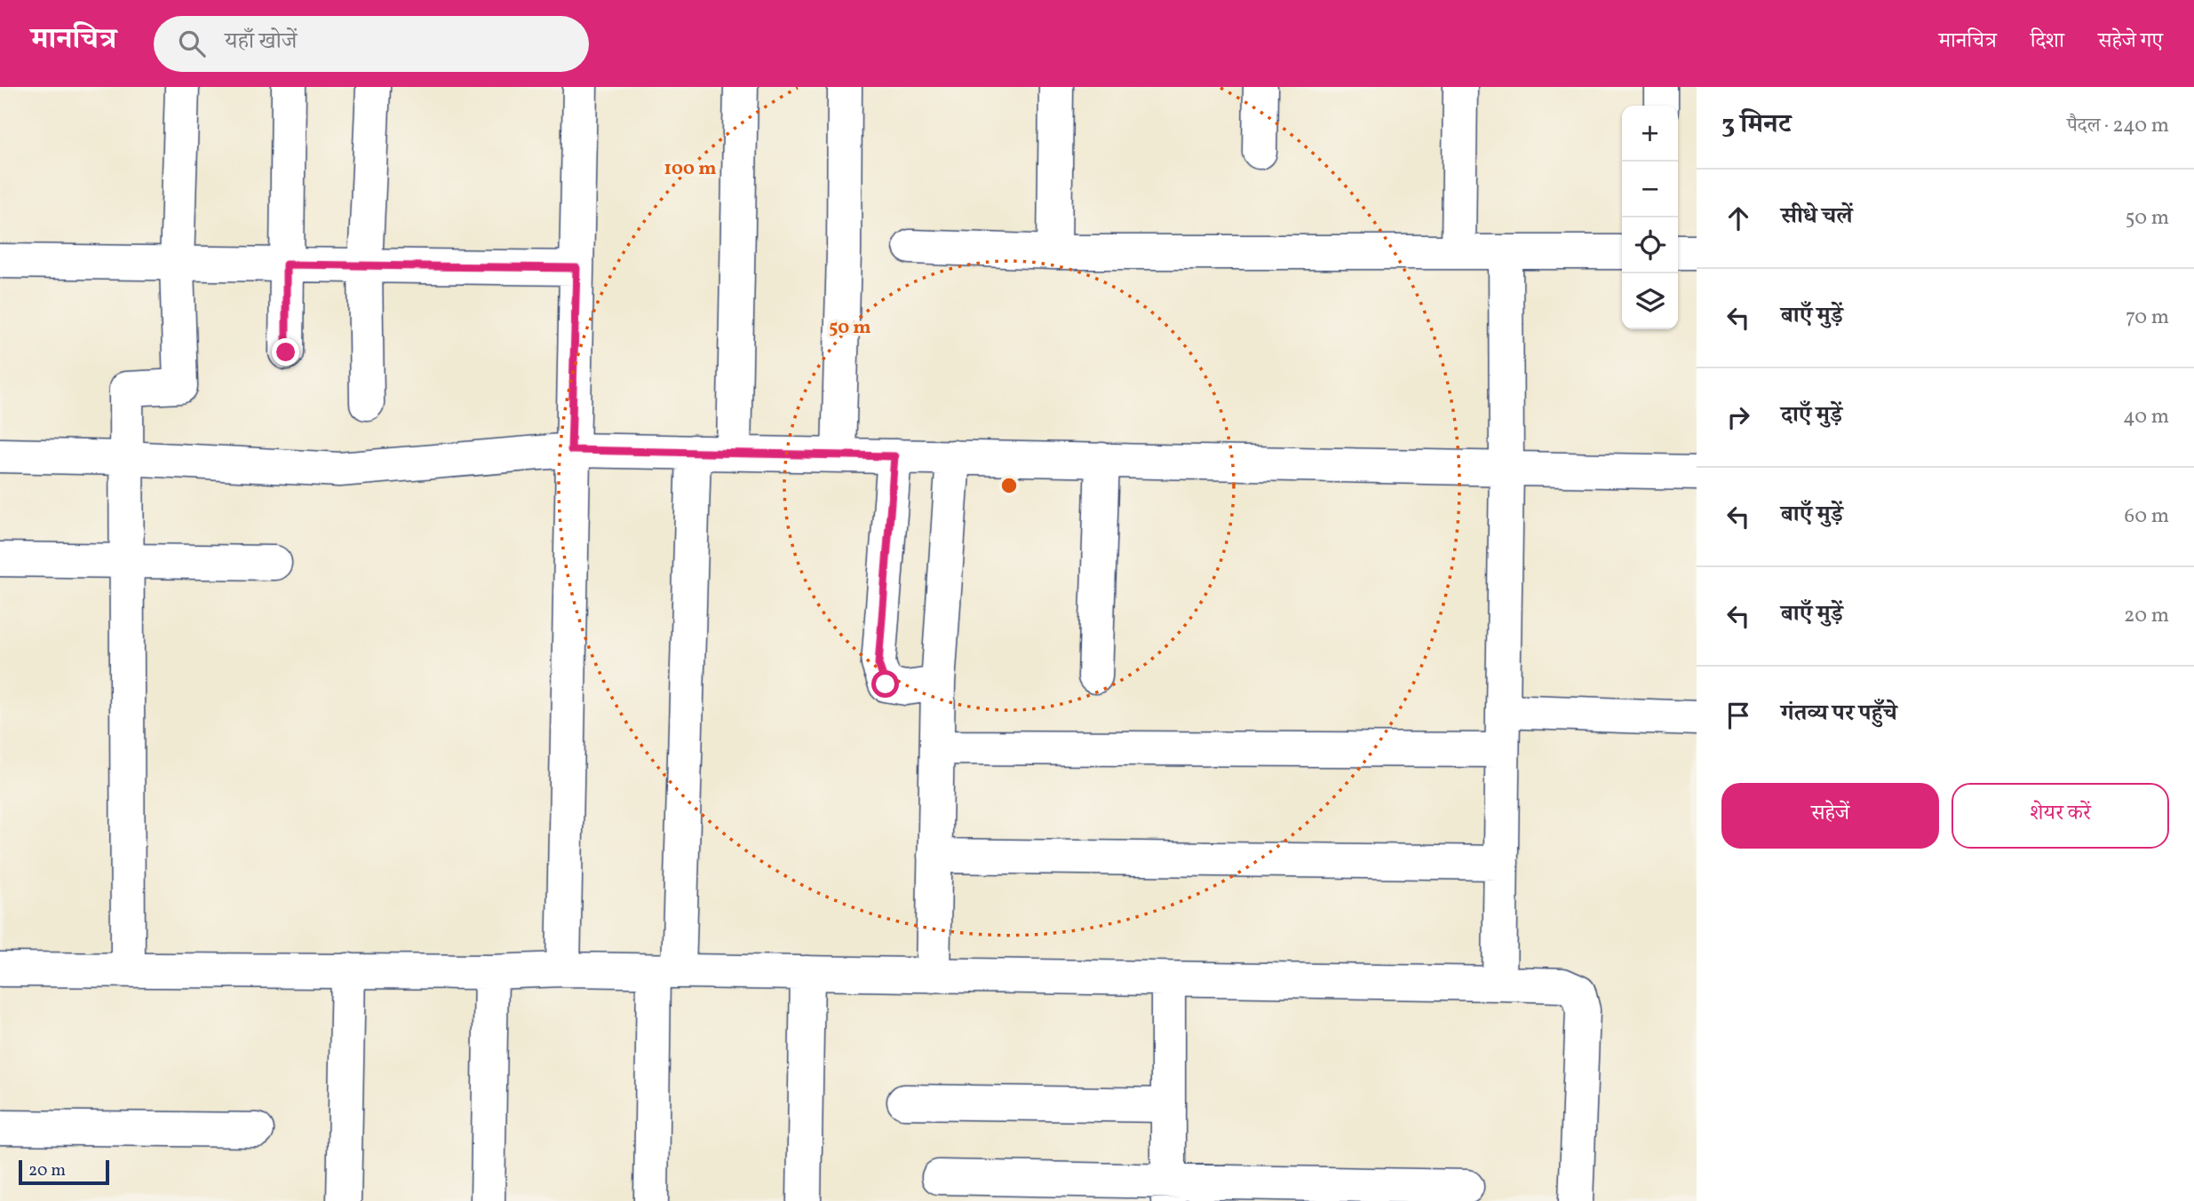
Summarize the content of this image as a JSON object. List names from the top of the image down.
{
  "scale_bar": "20 m",
  "page": {
    "header": "मानचित्र",
    "search": "यहाँ खोजें",
    "nav": ["मानचित्र", "दिशा", "सहेजे गए"],
    "heading": ["3 मिनट", "पैदल · 240 m"],
    "map_buttons": ["+", "−"],
    "list": [
      ["सीधे चलें", "50 m"],
      ["बाएँ मुड़ें", "70 m"],
      ["दाएँ मुड़ें", "40 m"],
      ["बाएँ मुड़ें", "60 m"],
      ["बाएँ मुड़ें", "20 m"],
      "गंतव्य पर पहुँचे"
    ],
    "buttons": ["सहेजें", "शेयर करें"],
    "scale": "20 m"
  },
  "rings": ["100 m", "50 m"]
}
